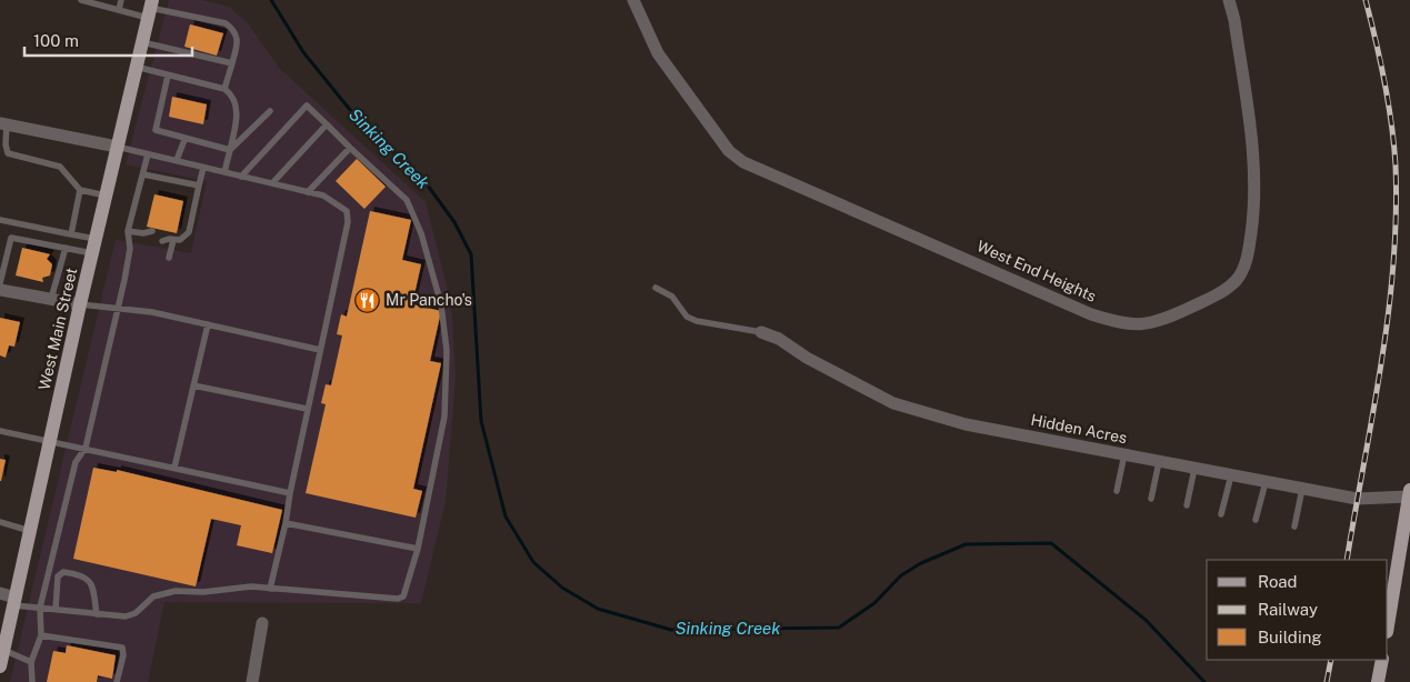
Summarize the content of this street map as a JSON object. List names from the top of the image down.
{
  "streets": {
    "main road": ["West Main Street"],
    "street": ["West End Heights", "Hidden Acres"]
  },
  "water": ["Sinking Creek"],
  "places": {
    "restaurant": ["Mr Pancho's"]
  },
  "legend": ["Road", "Railway", "Building"],
  "scale_bar": "100 m"
}
